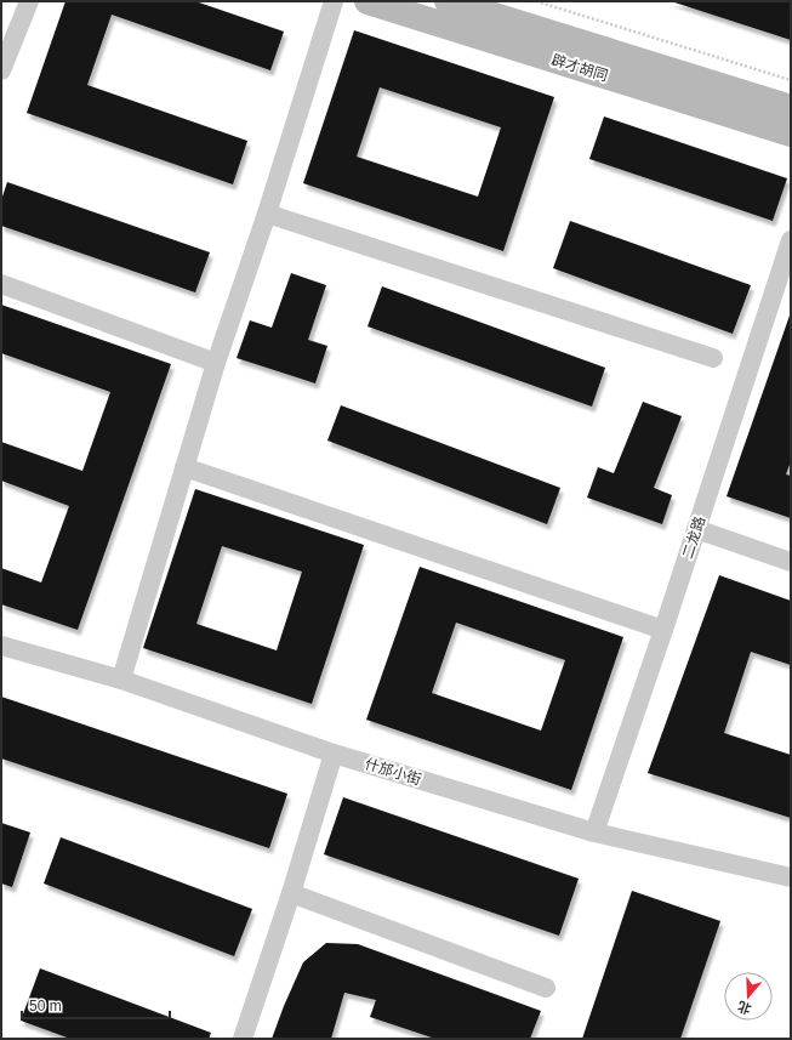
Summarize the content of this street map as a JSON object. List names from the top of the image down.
{
  "streets": {
    "main road": ["辟才胡同"],
    "street": ["二龙路", "什邡小街"]
  },
  "crossings": [
    ["二龙路", "什邡小街"]
  ],
  "scale_bar": "50 m",
  "north": "bottom"
}
